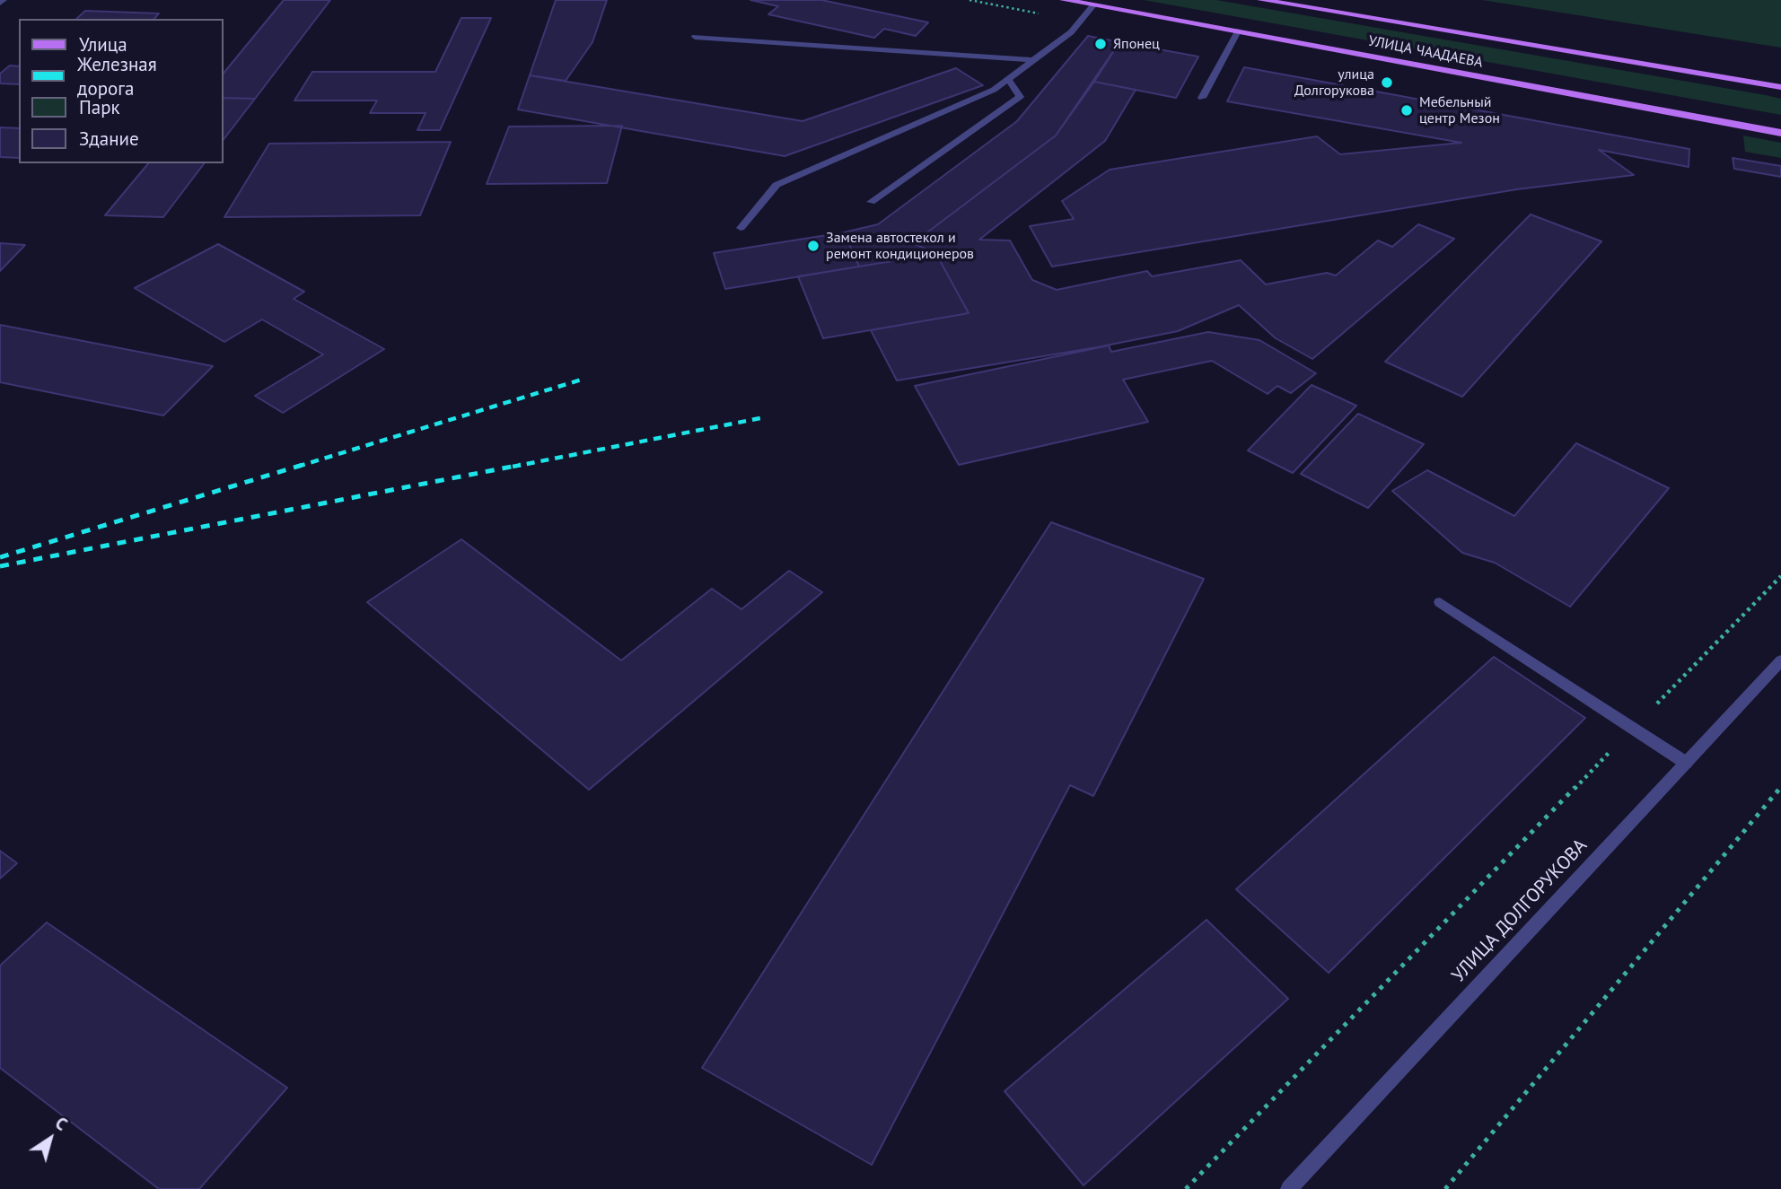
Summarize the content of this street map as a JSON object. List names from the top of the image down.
{
  "streets": {
    "main road": ["УЛИЦА ЧААДАЕВА"],
    "street": ["УЛИЦА ДОЛГОРУКОВА"]
  },
  "places": [
    "Японец",
    "улица Долгорукова",
    "Мебельный центр Мезон",
    "Замена автостекол и ремонт кондиционеров"
  ],
  "legend": [
    "Улица",
    "Железная дорога",
    "Парк",
    "Здание"
  ],
  "north": "top right"
}
